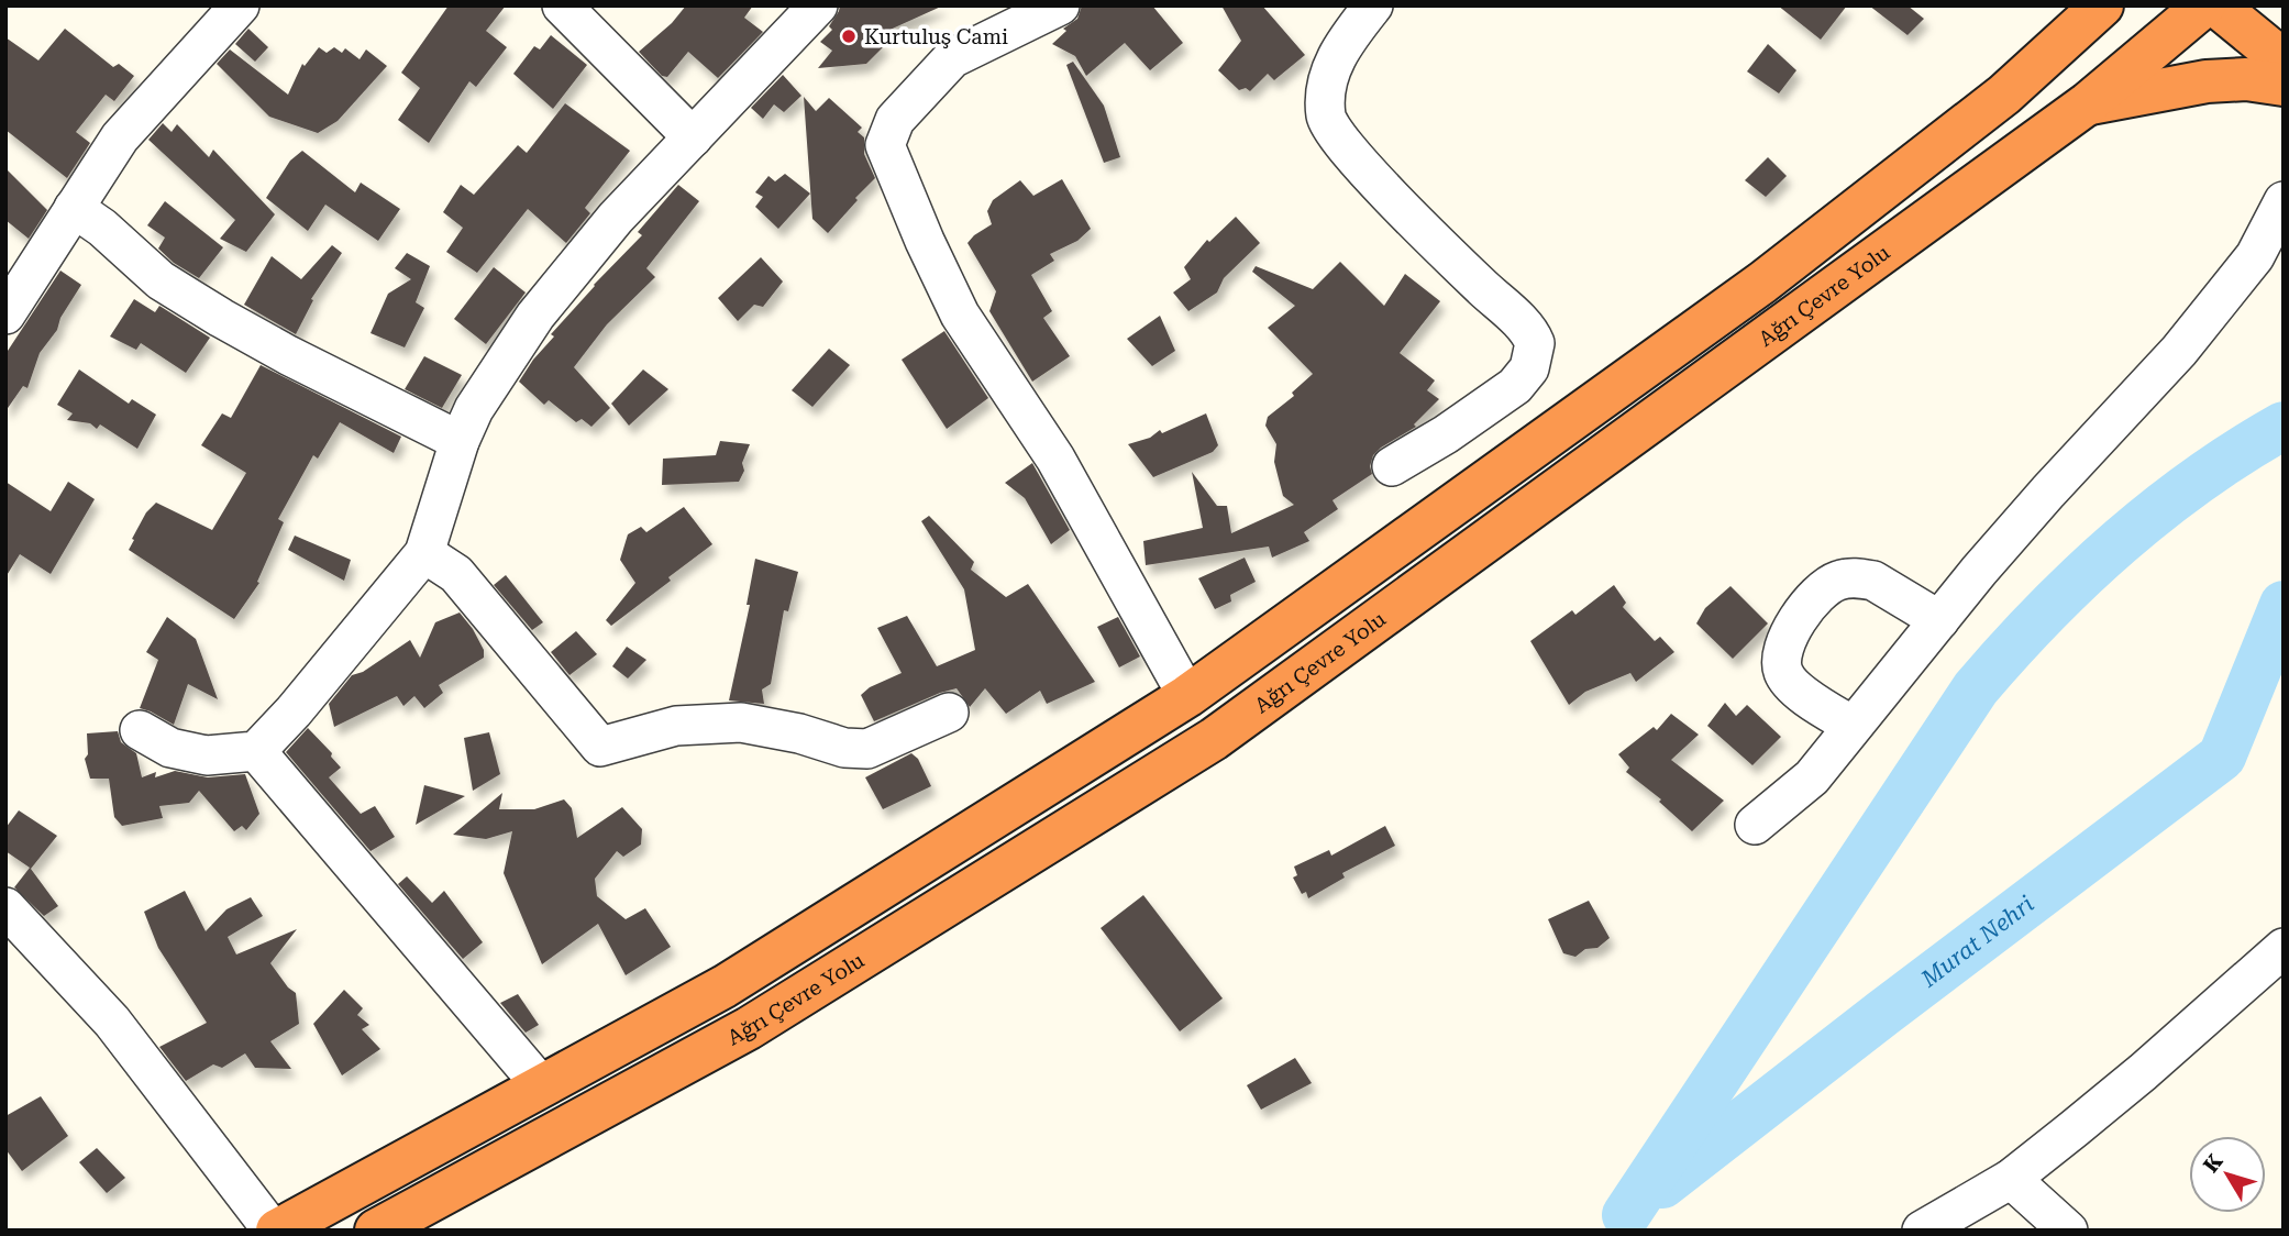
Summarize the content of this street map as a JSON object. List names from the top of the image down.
{
  "streets": {
    "highway": ["Ağrı Çevre Yolu"]
  },
  "water": ["Murat Nehri"],
  "places": ["Kurtuluş Cami"],
  "north": "top left"
}
